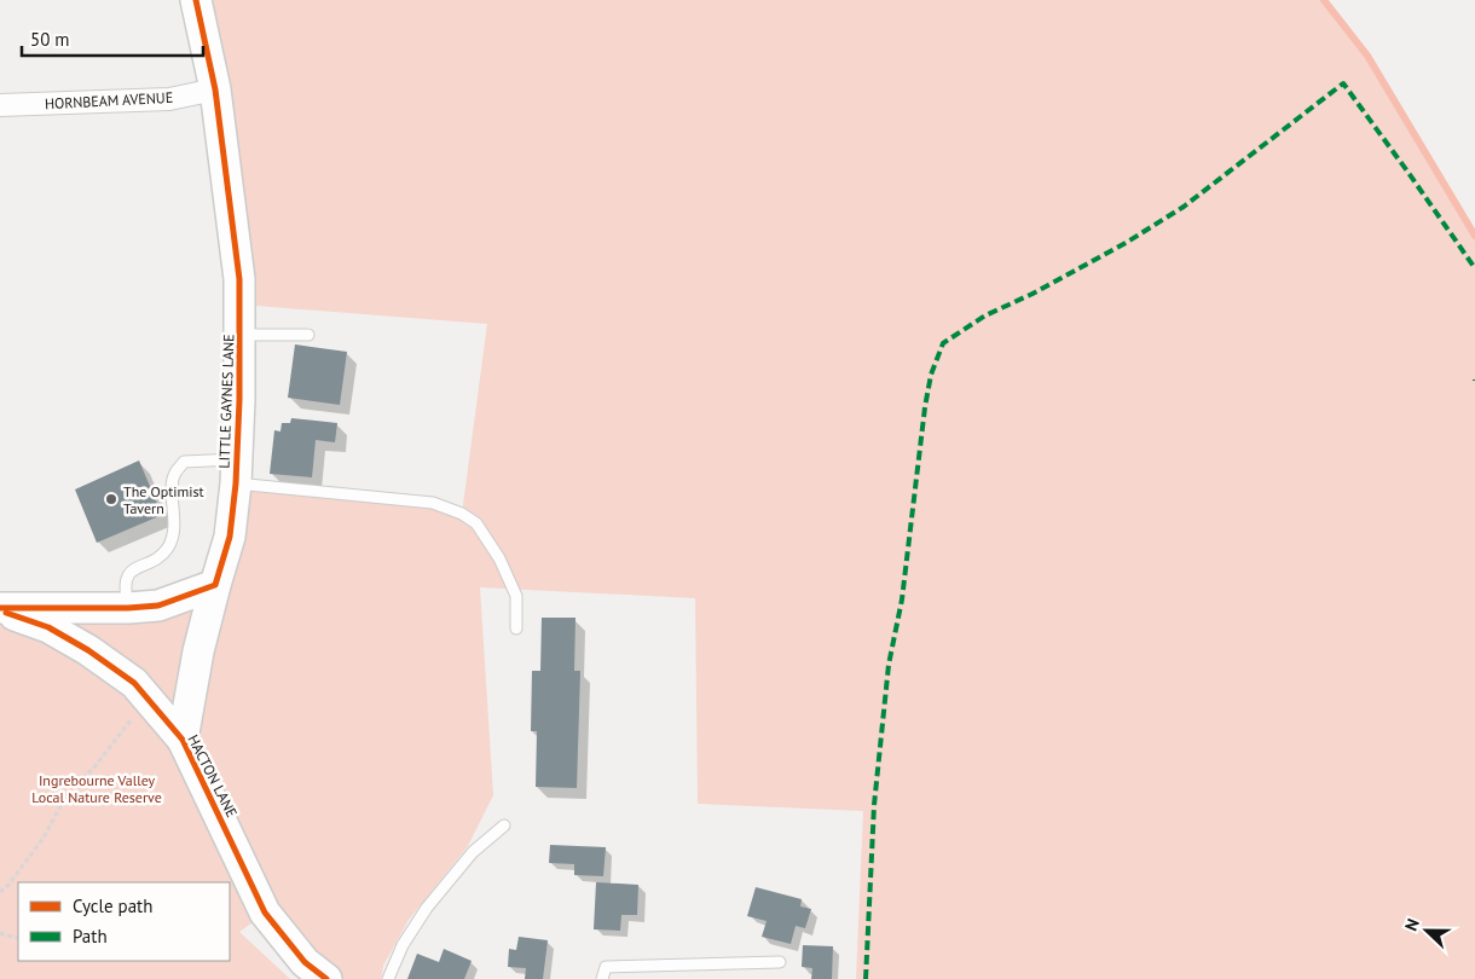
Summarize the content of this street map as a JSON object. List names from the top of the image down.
{
  "streets": {
    "street": ["HORNBEAM AVENUE", "LITTLE GAYNES LANE", "HACTON LANE"]
  },
  "crossings": [
    ["HORNBEAM AVENUE", "LITTLE GAYNES LANE"],
    ["LITTLE GAYNES LANE", "HACTON LANE"]
  ],
  "parks": ["Ingrebourne Valley Local Nature Reserve"],
  "places": ["The Optimist Tavern"],
  "legend": ["Cycle path", "Path"],
  "scale_bar": "50 m",
  "north": "left"
}
